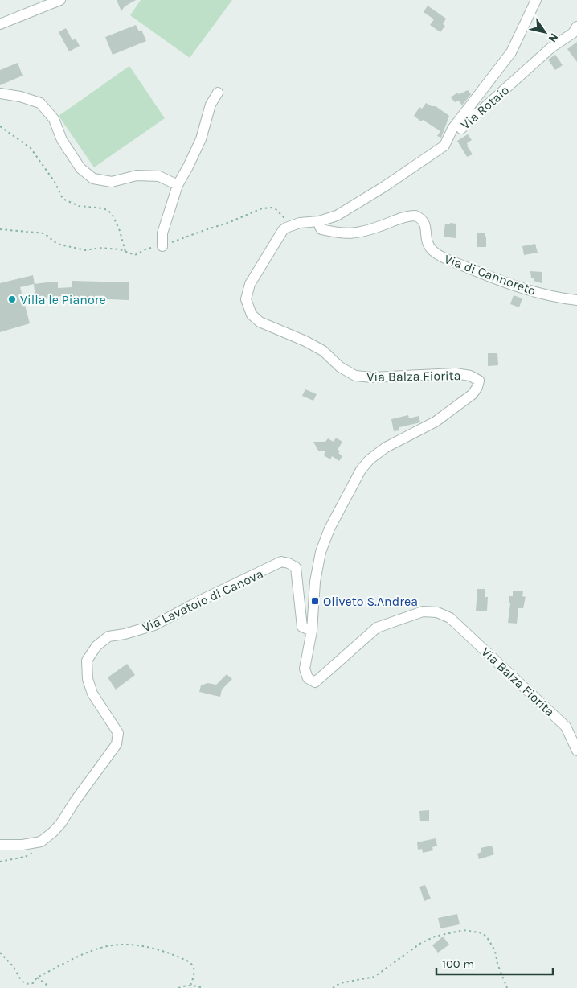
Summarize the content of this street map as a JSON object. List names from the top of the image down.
{
  "streets": {
    "street": [
      "Via Rotaio",
      "Via di Cannoreto",
      "Via Balza Fiorita",
      "Via Lavatoio di Canova"
    ]
  },
  "crossings": [
    ["Via Balza Fiorita", "Via Lavatoio di Canova"]
  ],
  "places": {
    "other": ["Villa le Pianore"],
    "transit": ["Oliveto S.Andrea"]
  },
  "scale_bar": "100 m",
  "north": "bottom right"
}
